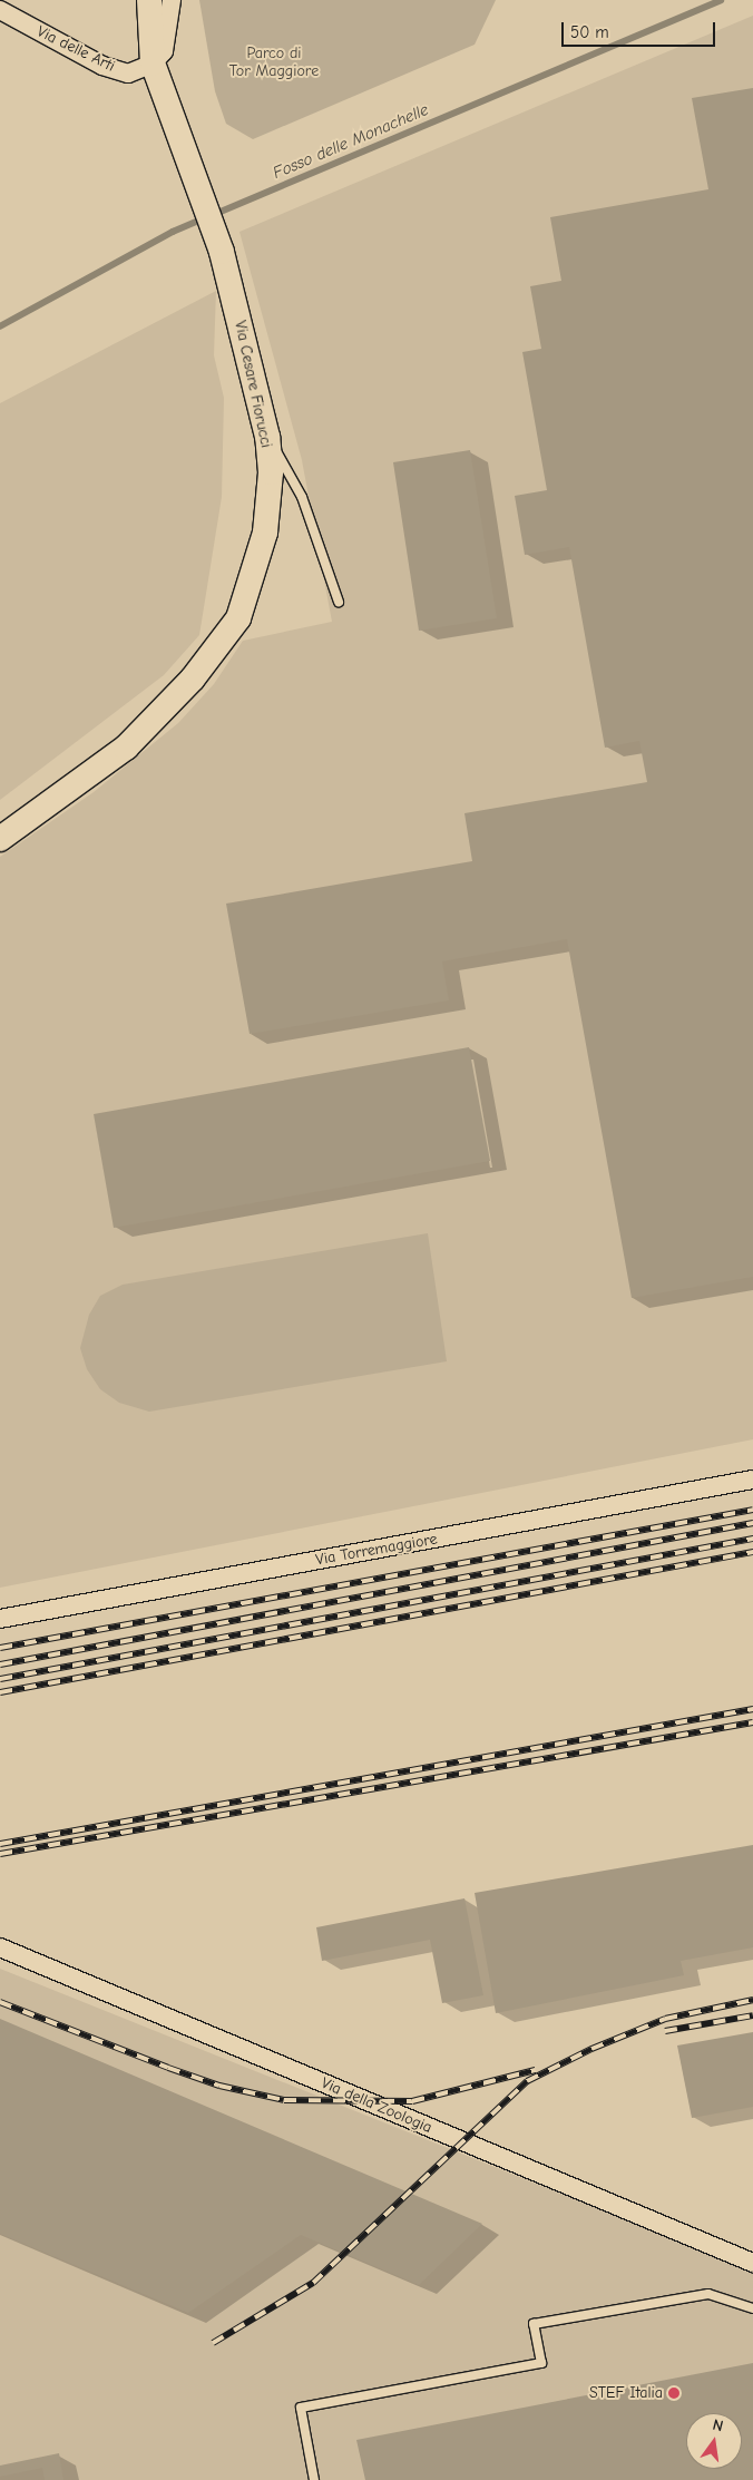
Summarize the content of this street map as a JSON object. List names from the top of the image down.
{
  "streets": {
    "street": [
      "Via delle Arti",
      "Via Cesare Fiorucci",
      "Via Torremaggiore",
      "Via della Zoologia"
    ]
  },
  "crossings": [
    ["Via delle Arti", "Via Cesare Fiorucci"]
  ],
  "water": ["Fosso delle Monachelle"],
  "parks": ["Parco di Tor Maggiore"],
  "places": ["STEF Italia"],
  "scale_bar": "50 m",
  "north": "top"
}
